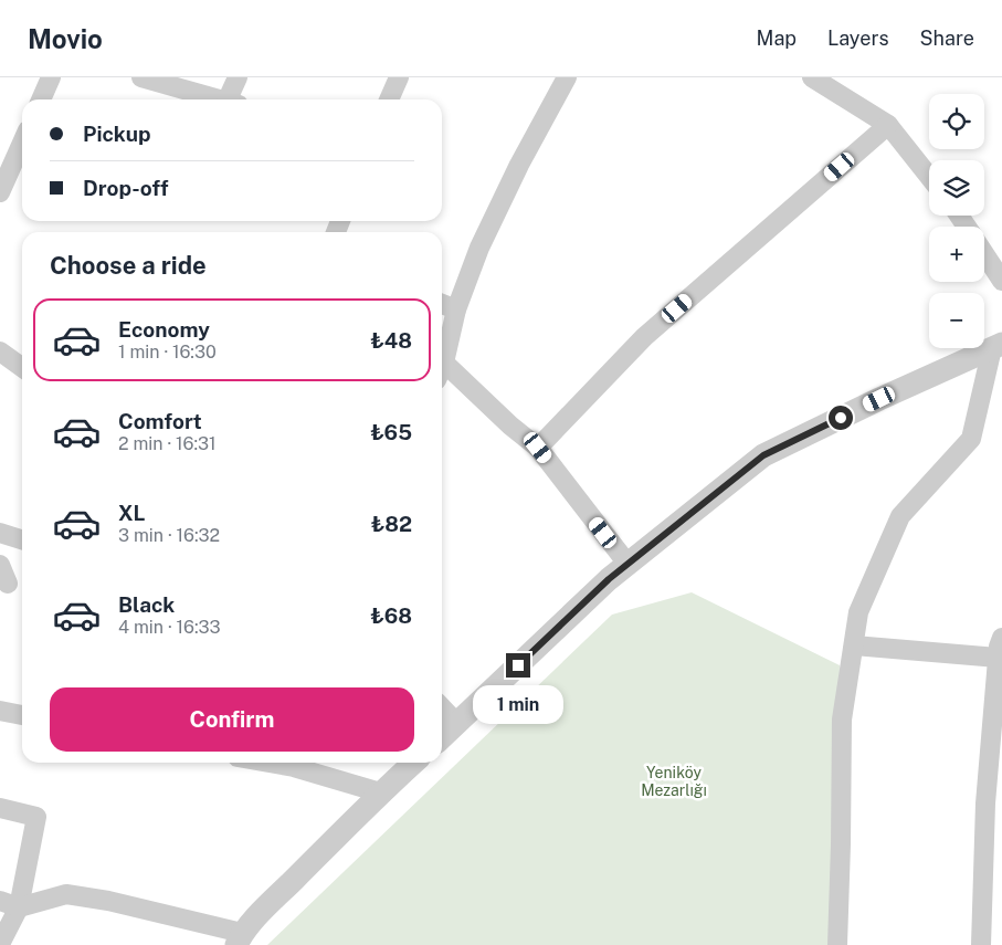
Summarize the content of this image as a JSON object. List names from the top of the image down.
{
  "parks": ["Yeniköy Mezarlığı"],
  "page": {
    "header": "Movio",
    "nav": ["Map", "Layers", "Share"],
    "map_buttons": ["+", "−"],
    "banner": ["Pickup", "Drop-off"],
    "heading": "Choose a ride",
    "list": [
      {
        "name": "Economy",
        "note": "1 min · 16:30",
        "value": "₺48"
      },
      {
        "name": "Comfort",
        "note": "2 min · 16:31",
        "value": "₺65"
      },
      {
        "name": "XL",
        "note": "3 min · 16:32",
        "value": "₺82"
      },
      {
        "name": "Black",
        "note": "4 min · 16:33",
        "value": "₺68"
      }
    ],
    "buttons": "Confirm",
    "bubble": "1 min"
  }
}
